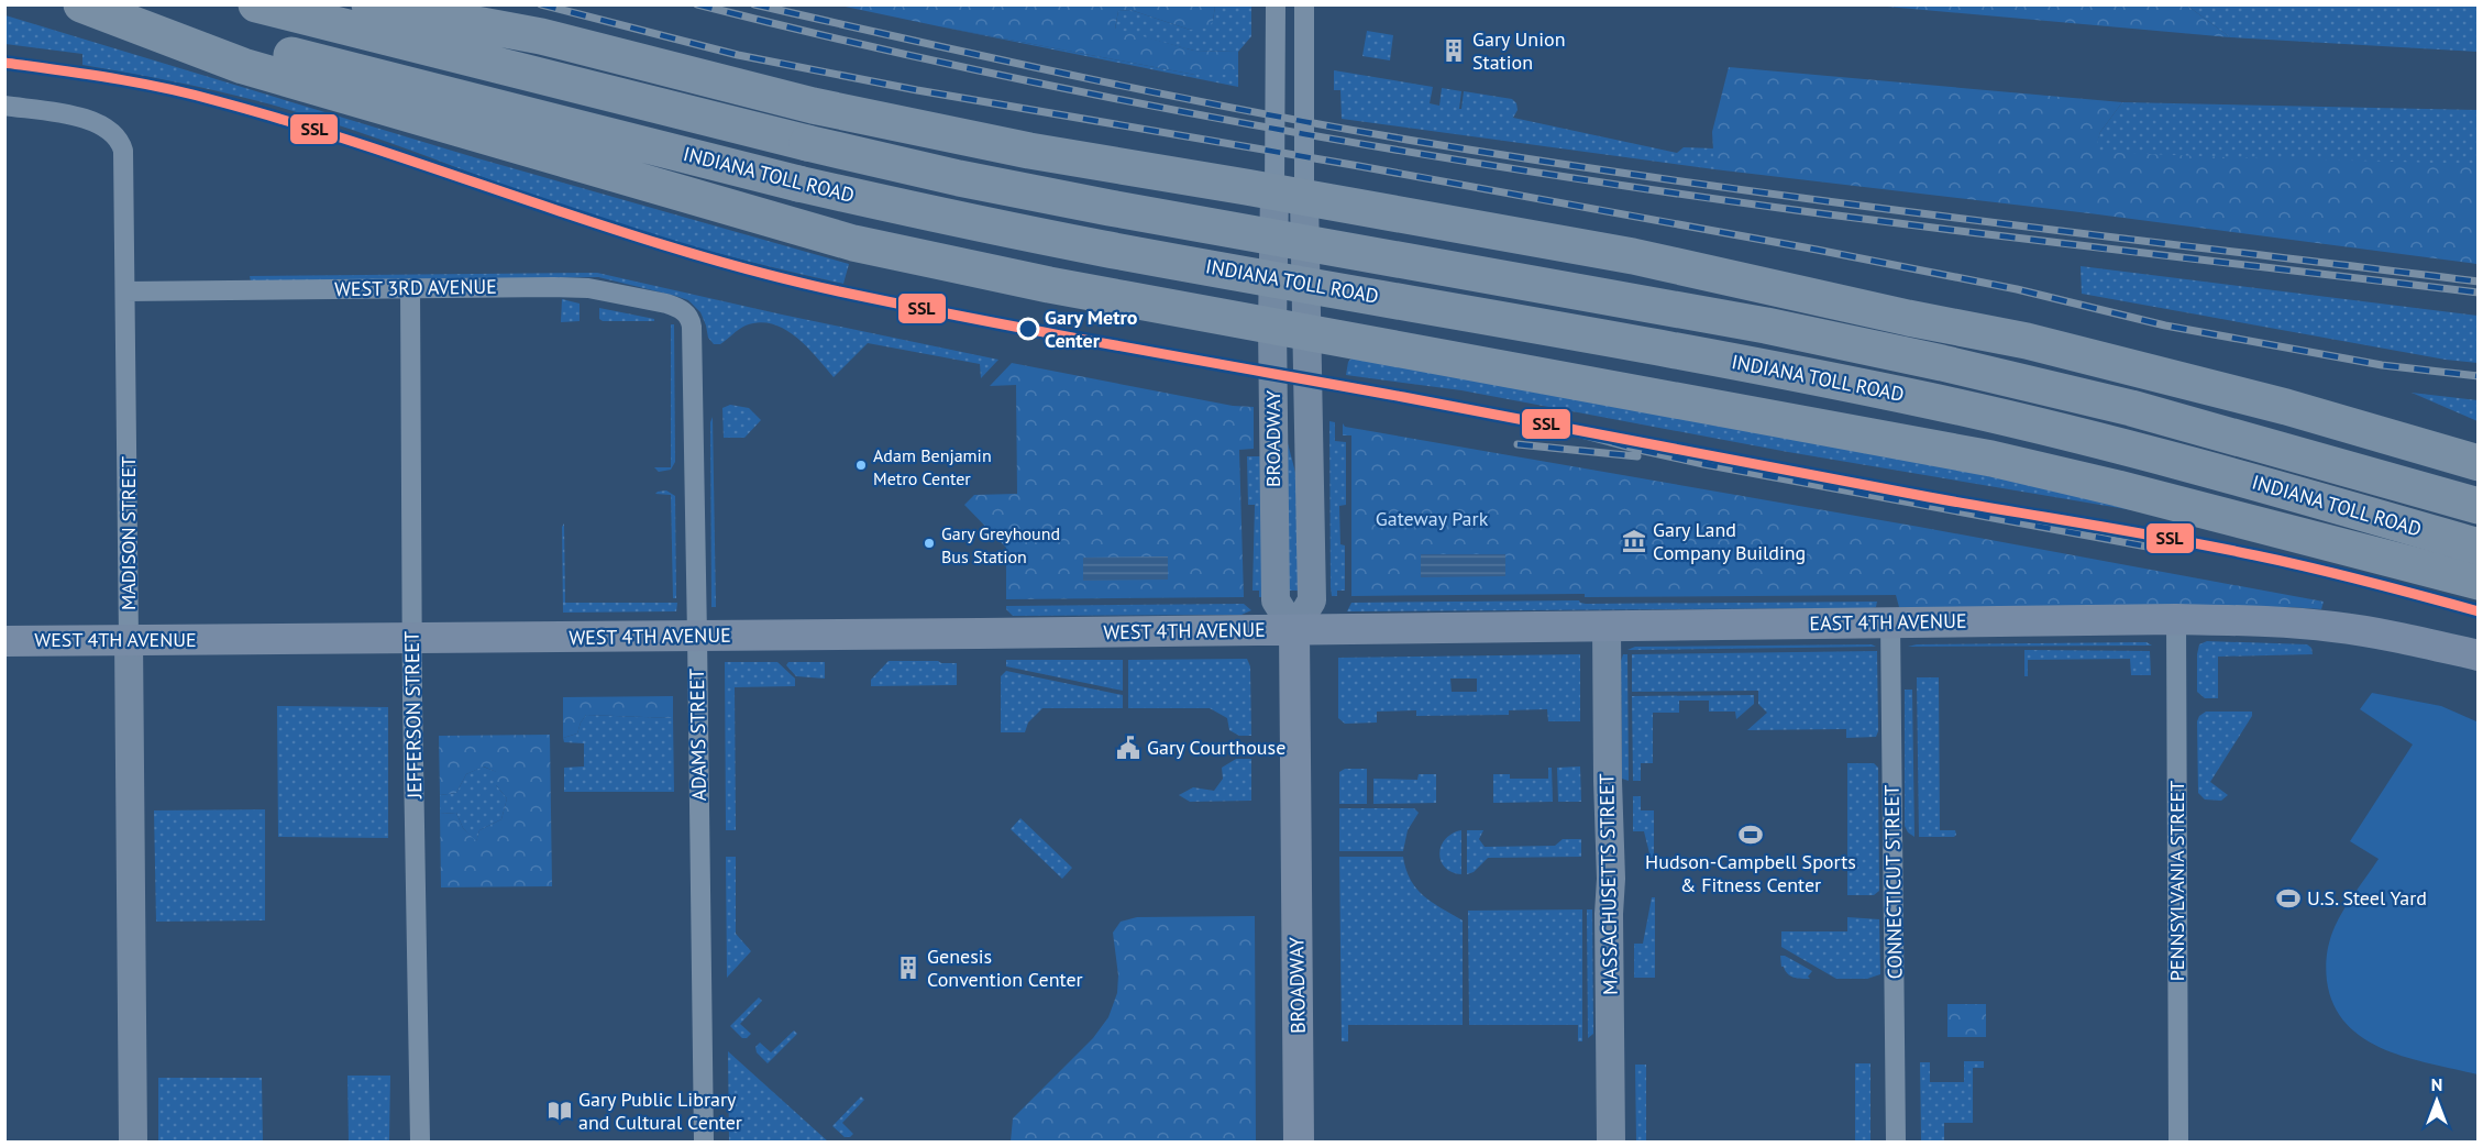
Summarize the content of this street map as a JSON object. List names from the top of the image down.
{
  "streets": {
    "highway": ["INDIANA TOLL ROAD"],
    "main road": ["BROADWAY", "EAST 4TH AVENUE", "WEST 4TH AVENUE"],
    "street": [
      "WEST 3RD AVENUE",
      "MADISON STREET",
      "JEFFERSON STREET",
      "ADAMS STREET",
      "PENNSYLVANIA STREET",
      "CONNECTICUT STREET",
      "MASSACHUSETTS STREET"
    ]
  },
  "crossings": [
    ["WEST 3RD AVENUE", "MADISON STREET"],
    ["WEST 3RD AVENUE", "JEFFERSON STREET"],
    ["WEST 3RD AVENUE", "ADAMS STREET"],
    ["BROADWAY", "EAST 4TH AVENUE"],
    ["BROADWAY", "WEST 4TH AVENUE"],
    ["MADISON STREET", "WEST 4TH AVENUE"],
    ["EAST 4TH AVENUE", "WEST 4TH AVENUE"],
    ["EAST 4TH AVENUE", "PENNSYLVANIA STREET"],
    ["EAST 4TH AVENUE", "CONNECTICUT STREET"],
    ["EAST 4TH AVENUE", "MASSACHUSETTS STREET"],
    ["WEST 4TH AVENUE", "JEFFERSON STREET"],
    ["WEST 4TH AVENUE", "ADAMS STREET"]
  ],
  "parks": ["Gateway Park"],
  "places": {
    "building": ["Gary Union Station", "Genesis Convention Center"],
    "other": ["Gary Metro Center", "Adam Benjamin Metro Center", "Gary Greyhound Bus Station"],
    "museum": ["Gary Land Company Building"],
    "public building": ["Gary Courthouse"],
    "sports": ["Hudson-Campbell Sports & Fitness Center", "U.S. Steel Yard"],
    "library": ["Gary Public Library and Cultural Center"]
  },
  "lines": ["transit line SSL"],
  "north": "top"
}
